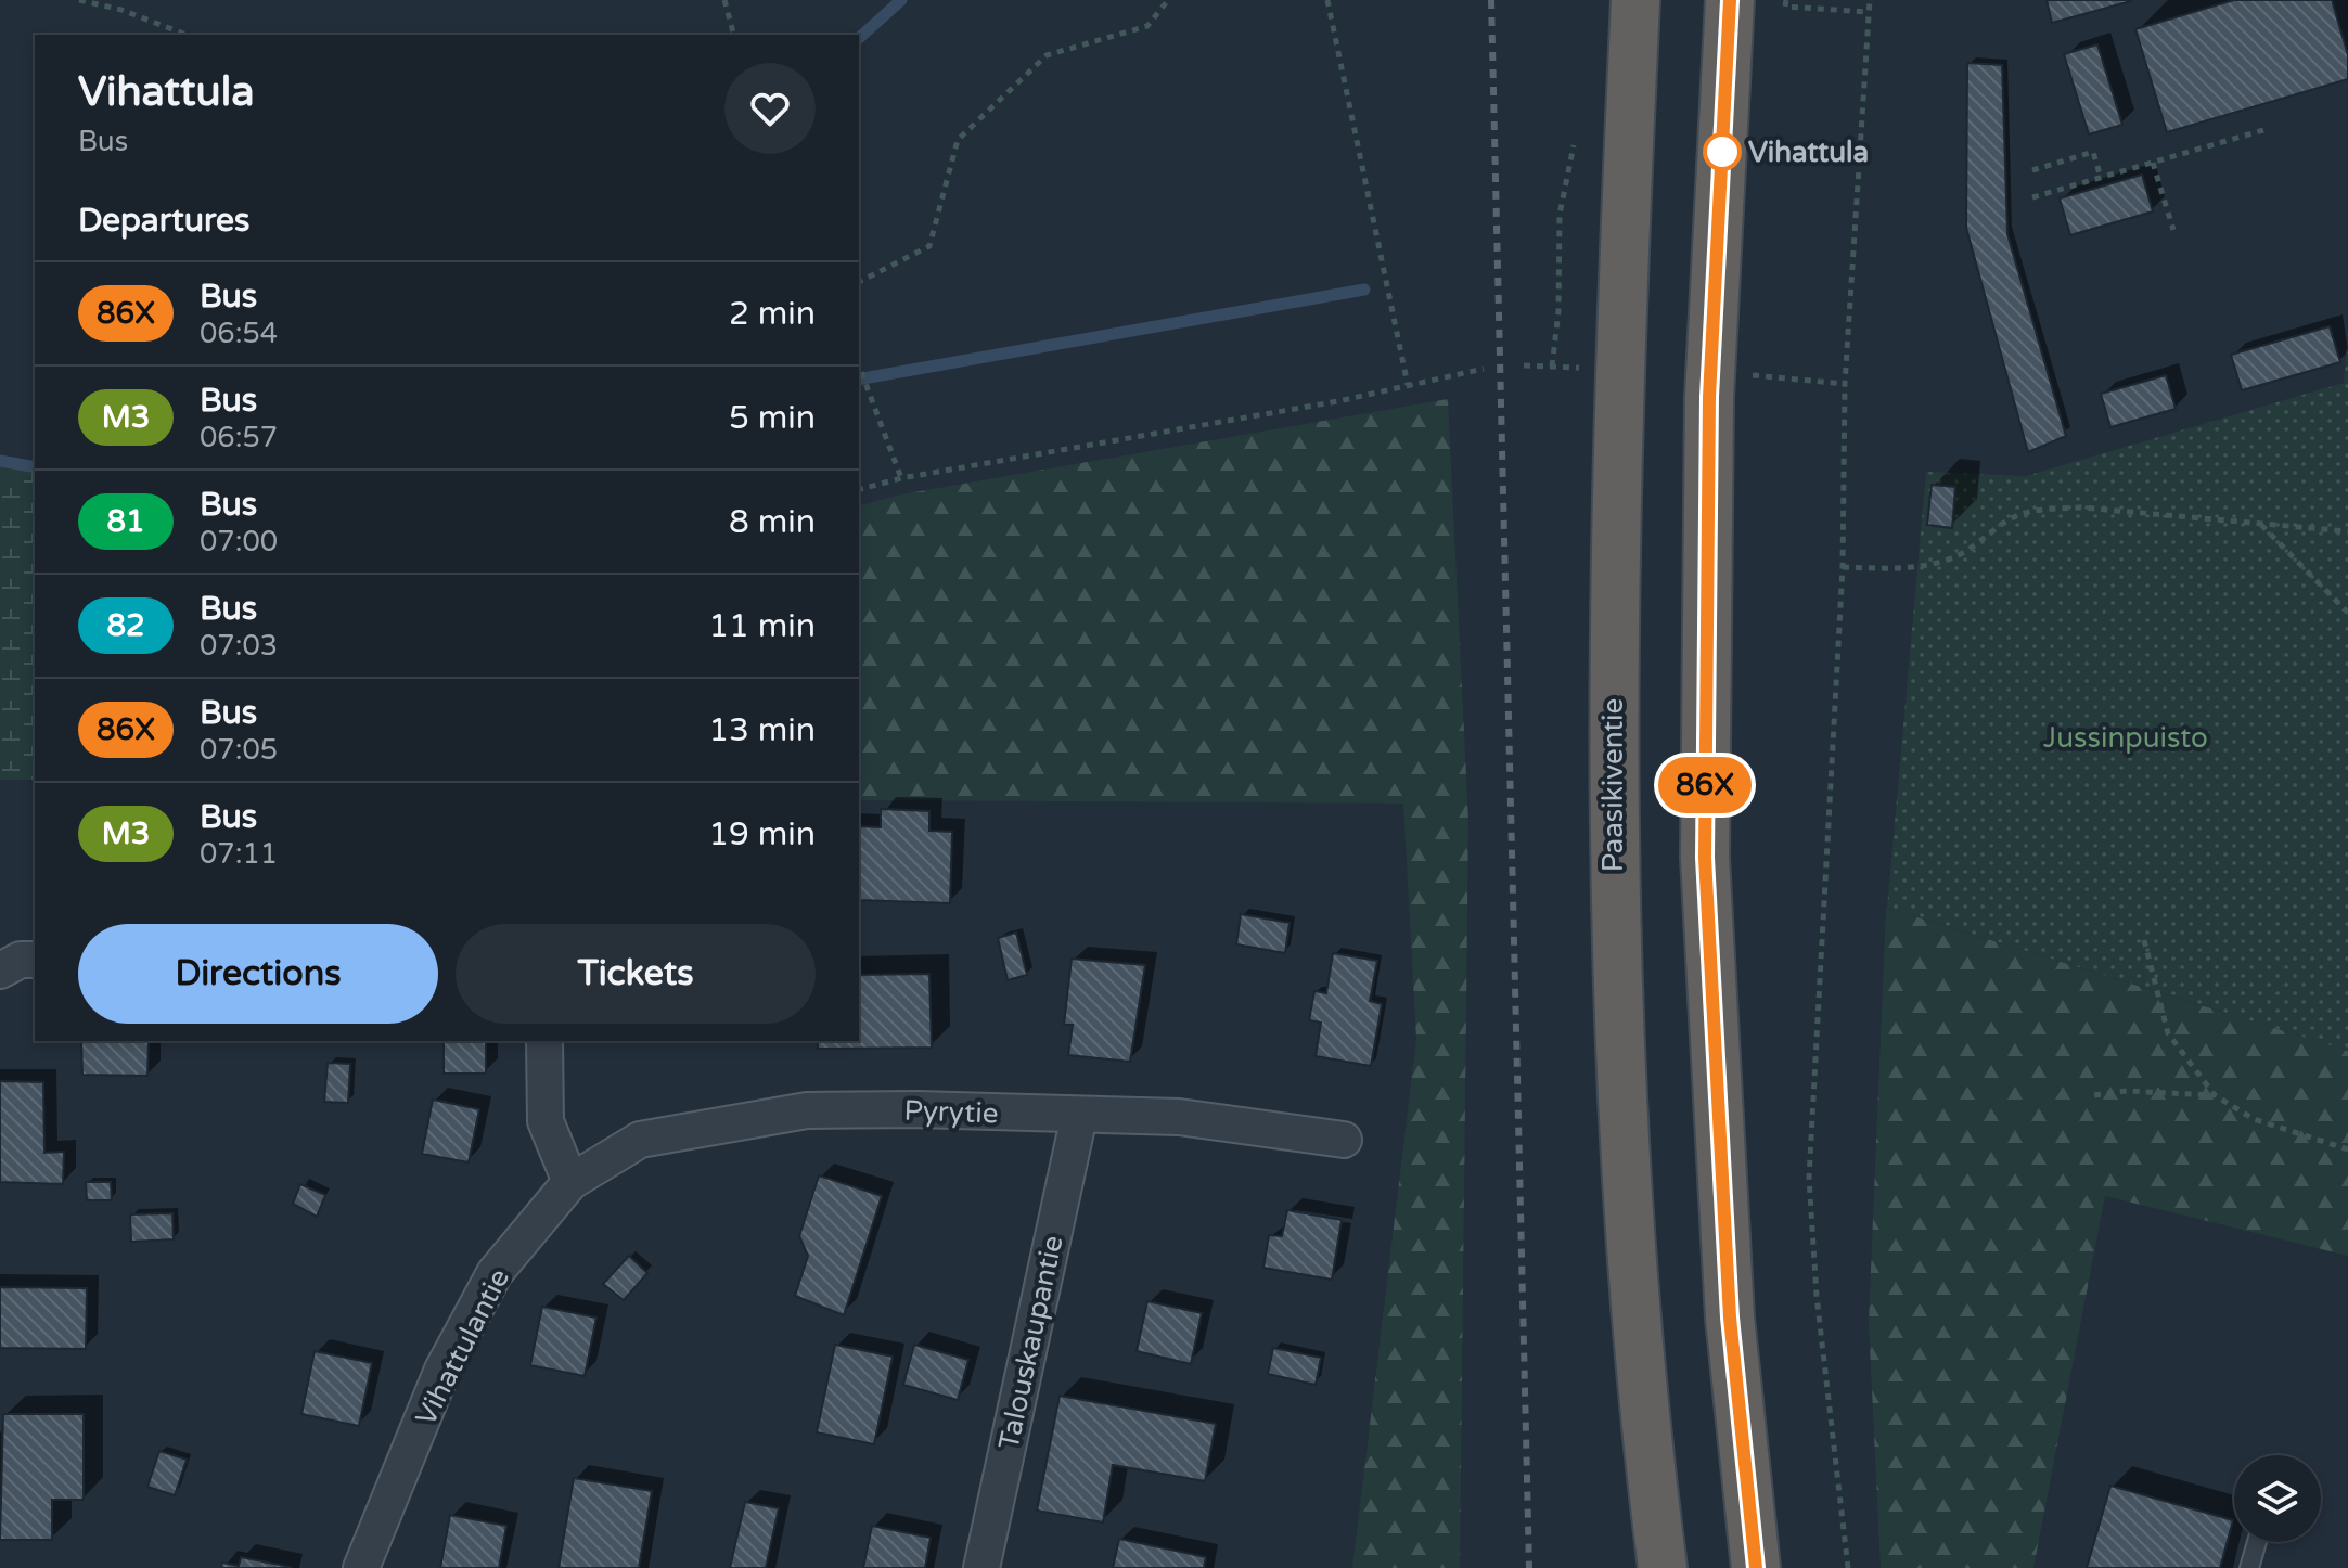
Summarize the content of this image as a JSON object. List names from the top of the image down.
{
  "streets": {
    "highway": ["Paasikiventie"],
    "street": ["Pyrytie", "Talouskaupantie", "Vihattulantie"]
  },
  "crossings": [
    ["Pyrytie", "Talouskaupantie"],
    ["Pyrytie", "Vihattulantie"]
  ],
  "parks": ["Jussinpuisto"],
  "places": ["Vihattula"],
  "lines": ["bus line 86X"],
  "page": {
    "on_map": "86X",
    "heading": [
      ["Vihattula", "Bus"],
      "Departures"
    ],
    "list": [
      {
        "mark": "86X",
        "name": "Bus",
        "note": "06:54",
        "value": "2 min"
      },
      {
        "mark": "M3",
        "name": "Bus",
        "note": "06:57",
        "value": "5 min"
      },
      {
        "mark": "81",
        "name": "Bus",
        "note": "07:00",
        "value": "8 min"
      },
      {
        "mark": "82",
        "name": "Bus",
        "note": "07:03",
        "value": "11 min"
      },
      {
        "mark": "86X",
        "name": "Bus",
        "note": "07:05",
        "value": "13 min"
      },
      {
        "mark": "M3",
        "name": "Bus",
        "note": "07:11",
        "value": "19 min"
      }
    ],
    "buttons": ["Directions", "Tickets"]
  }
}
